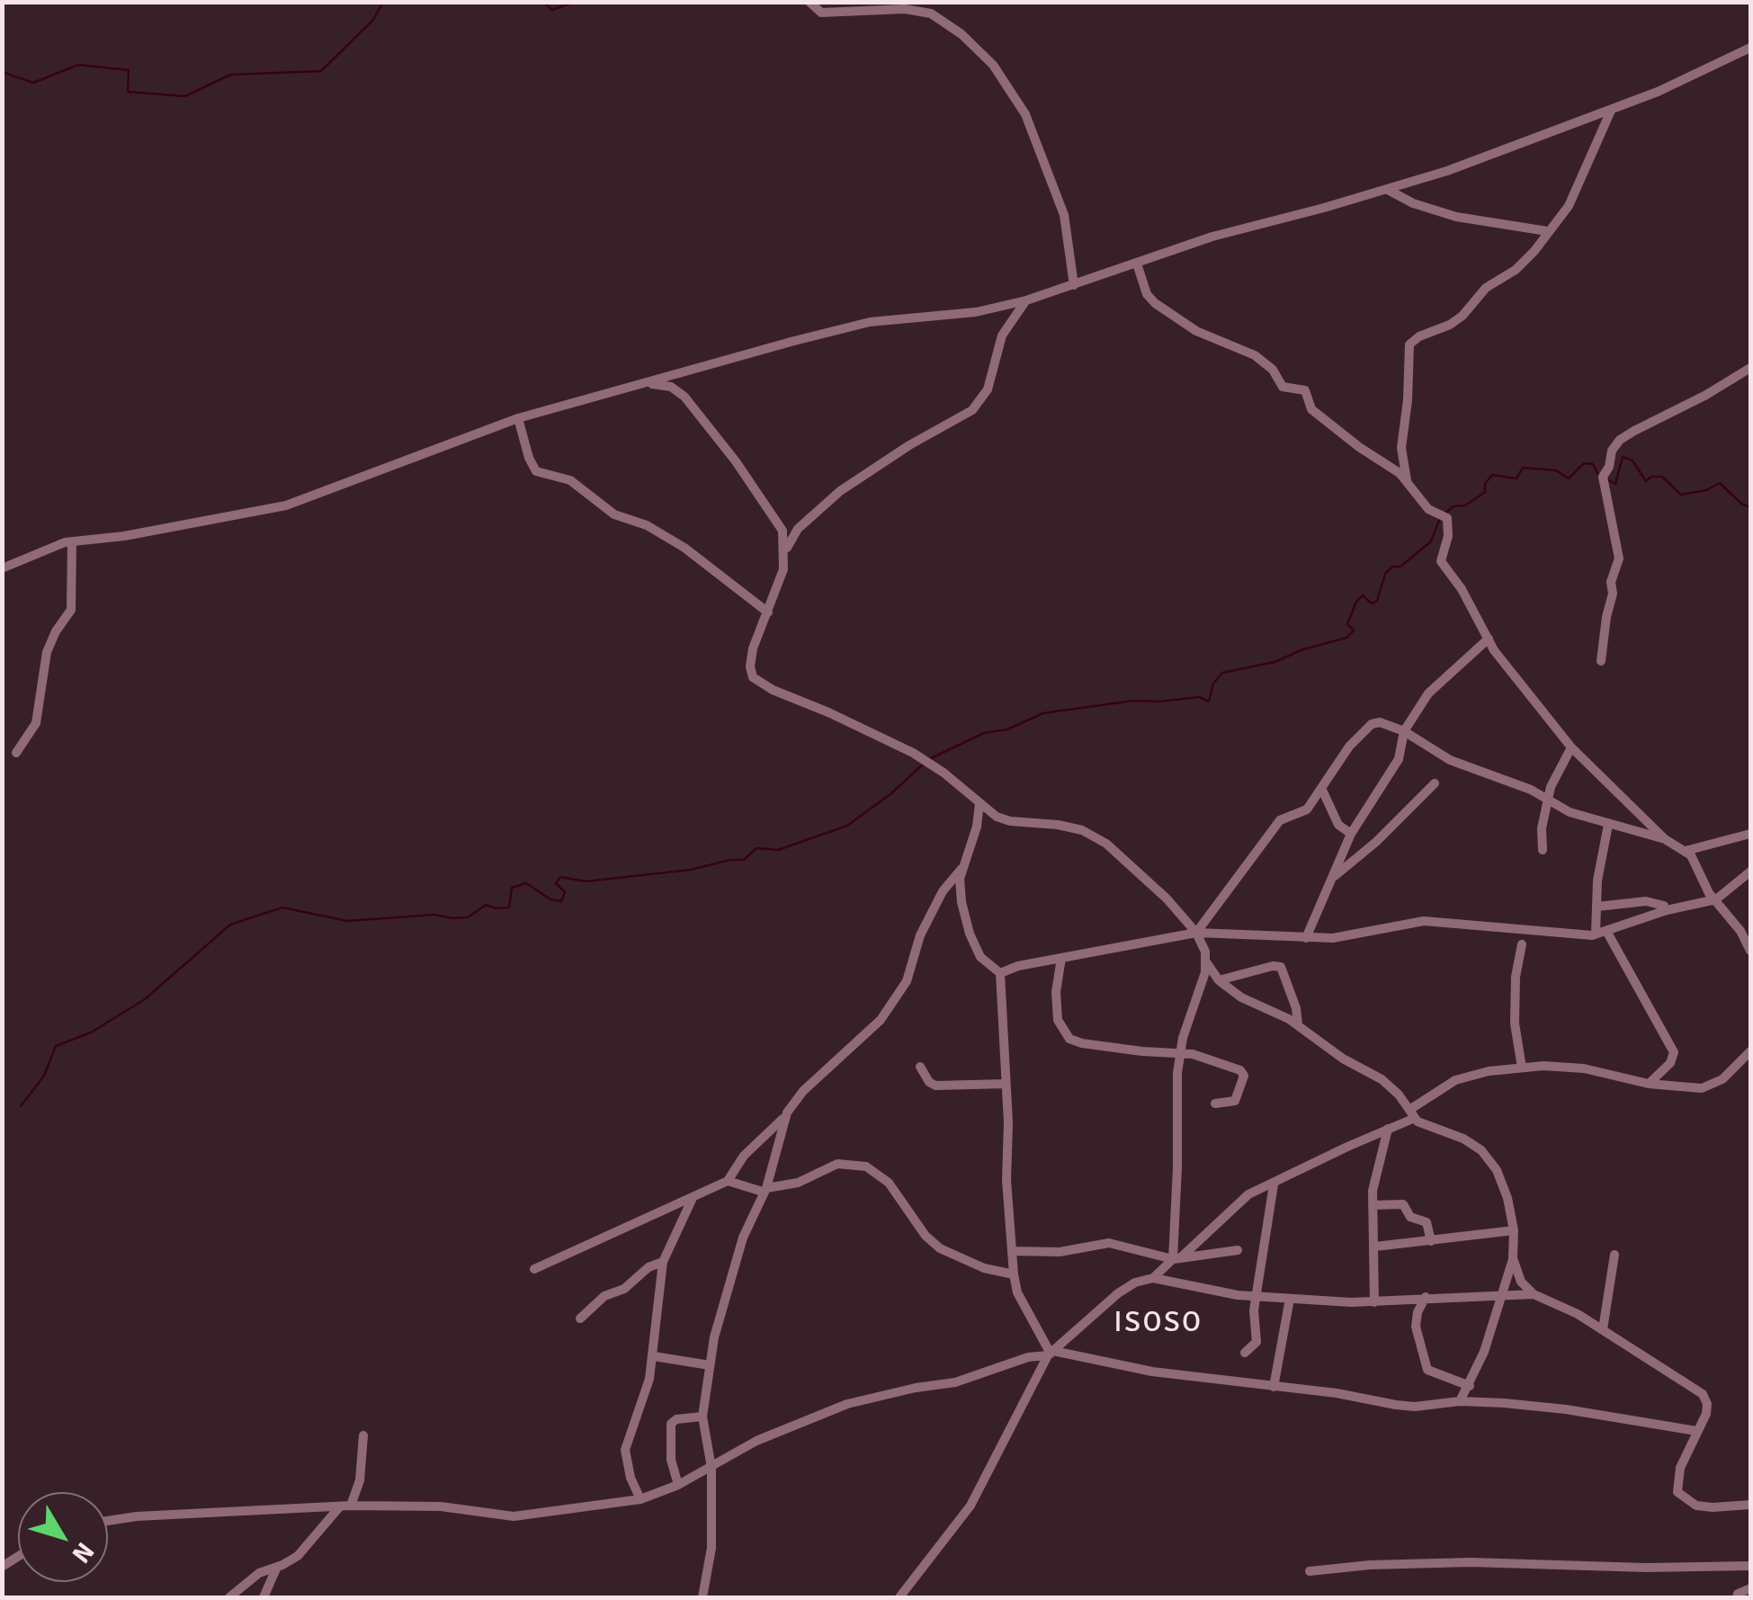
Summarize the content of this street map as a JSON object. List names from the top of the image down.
{
  "districts": ["ISOSO"],
  "north": "bottom right"
}
